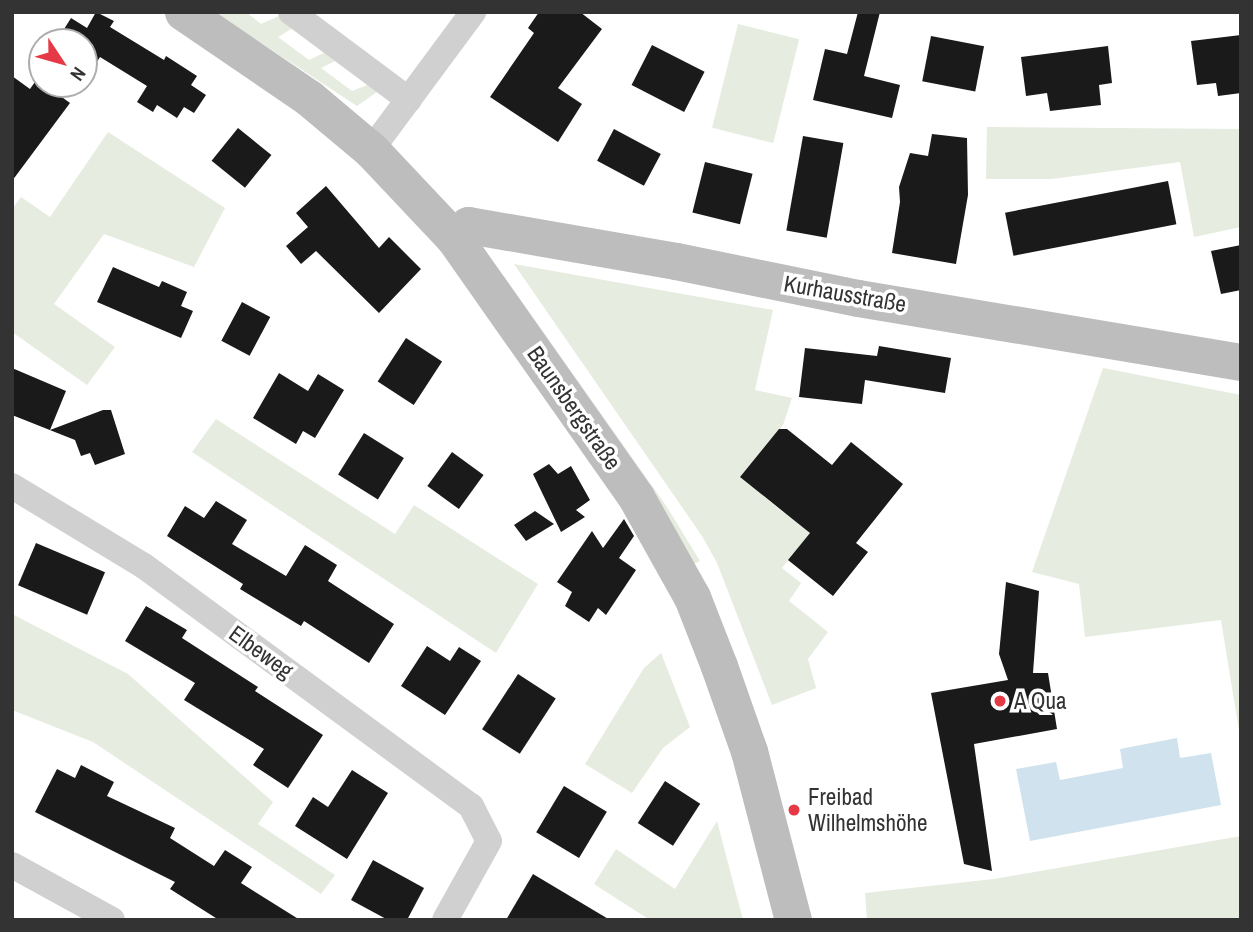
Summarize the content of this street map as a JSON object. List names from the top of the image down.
{
  "streets": {
    "main road": ["Kurhausstraße", "Baunsbergstraße"],
    "street": ["Elbeweg"]
  },
  "crossings": [
    ["Kurhausstraße", "Baunsbergstraße"]
  ],
  "places": ["A Qua", "Freibad Wilhelmshöhe"],
  "north": "bottom right"
}
